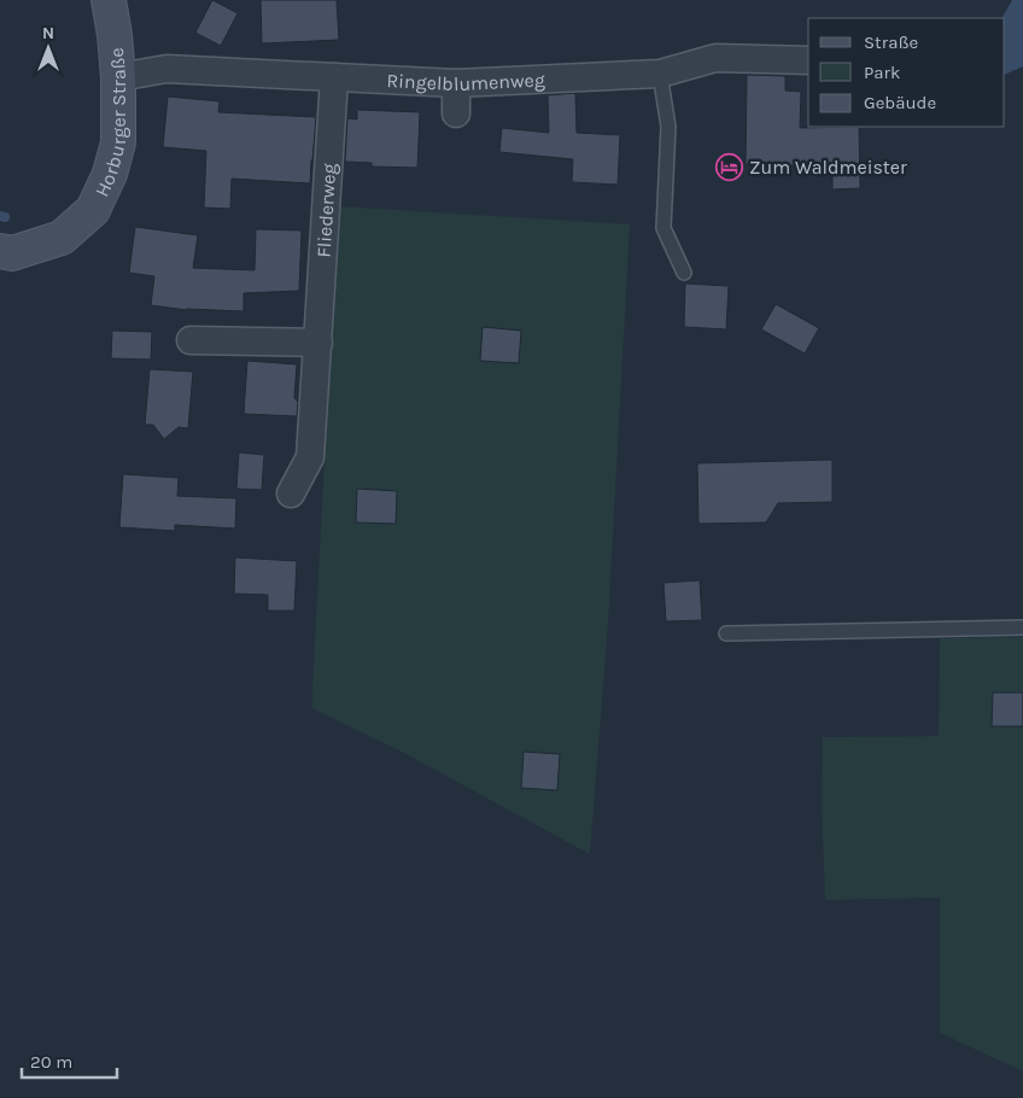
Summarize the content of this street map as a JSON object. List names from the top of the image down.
{
  "streets": {
    "street": ["Ringelblumenweg", "Horburger Straße", "Fliederweg"]
  },
  "crossings": [
    ["Ringelblumenweg", "Horburger Straße"],
    ["Ringelblumenweg", "Fliederweg"]
  ],
  "places": {
    "hotel": ["Zum Waldmeister"]
  },
  "legend": ["Straße", "Park", "Gebäude"],
  "scale_bar": "20 m",
  "north": "top"
}
